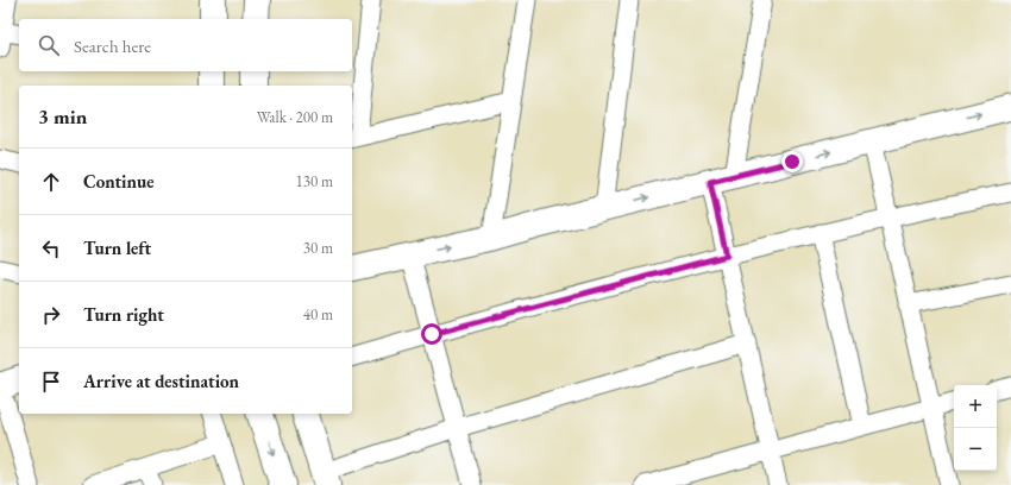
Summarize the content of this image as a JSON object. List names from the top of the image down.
{
  "page": {
    "search": "Search here",
    "heading": ["3 min", "Walk · 200 m"],
    "list": [
      ["Continue", "130 m"],
      ["Turn left", "30 m"],
      ["Turn right", "40 m"],
      "Arrive at destination"
    ],
    "map_buttons": ["+", "−"]
  }
}
